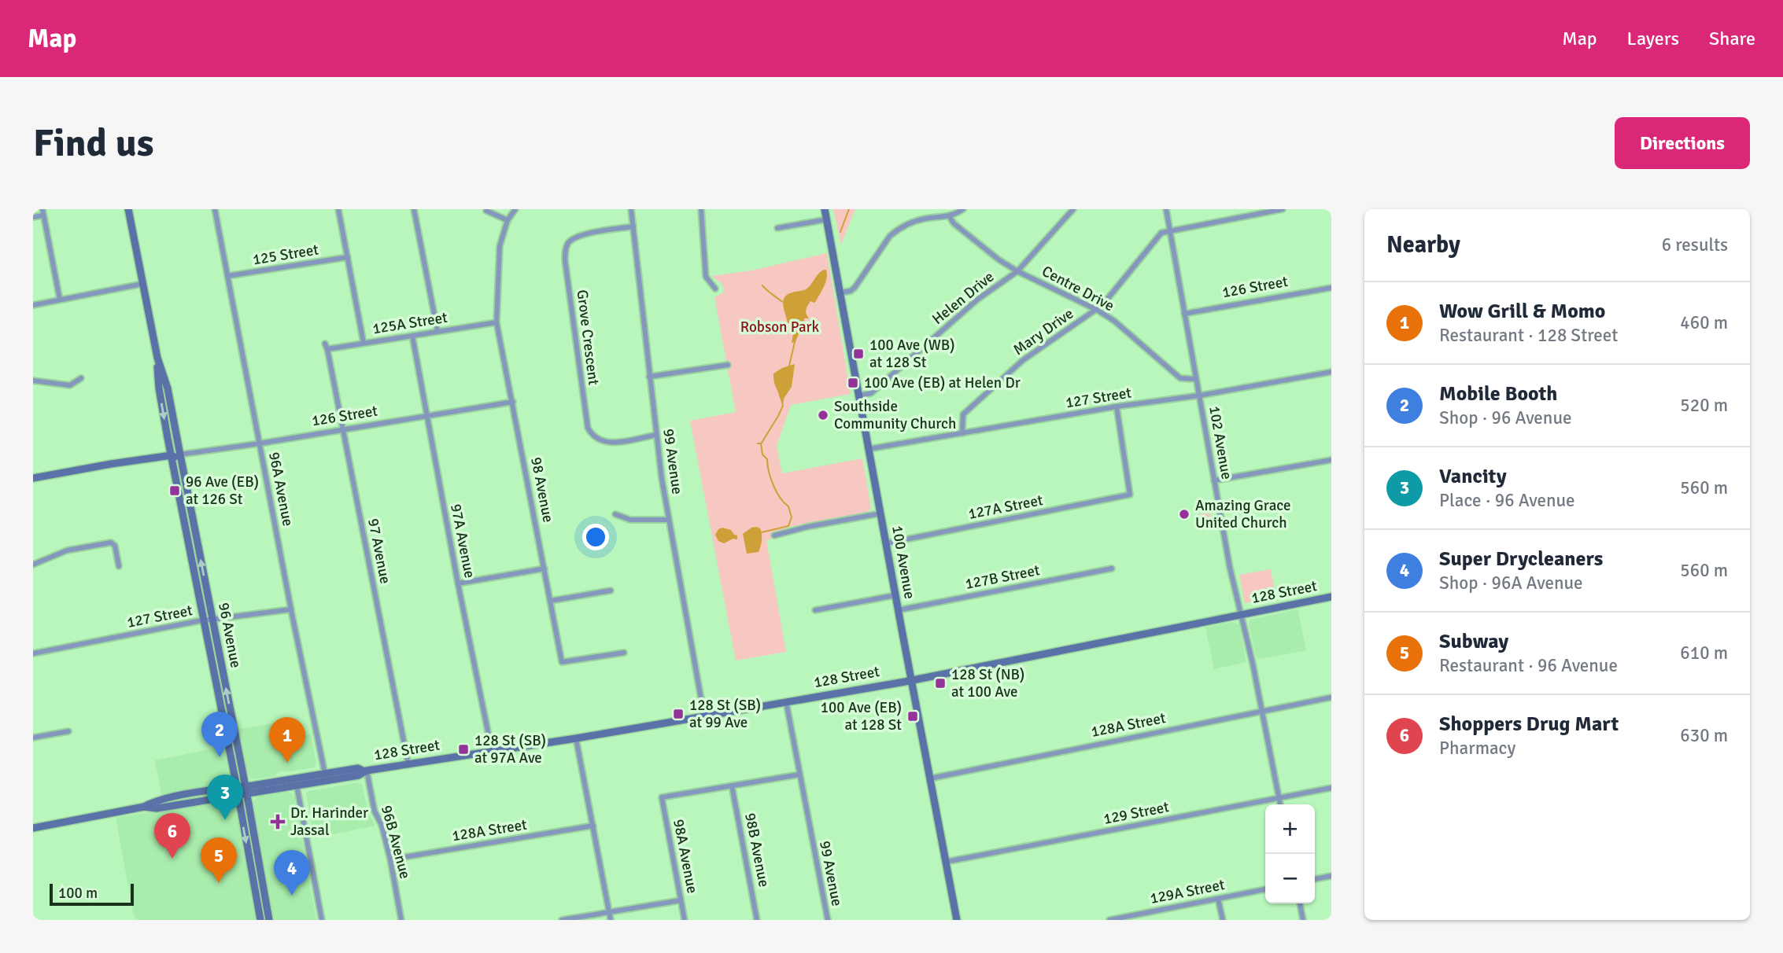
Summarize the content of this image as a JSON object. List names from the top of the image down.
{
  "streets": {
    "main road": ["100 Avenue", "128 Street", "96 Avenue"],
    "street": [
      "125 Street",
      "126 Street",
      "Centre Drive",
      "Helen Drive",
      "125A Street",
      "Mary Drive",
      "Grove Crescent",
      "127 Street",
      "102 Avenue",
      "99 Avenue",
      "96A Avenue",
      "98 Avenue",
      "127A Street",
      "97A Avenue",
      "97 Avenue",
      "127B Street",
      "128A Street",
      "129 Street",
      "96B Avenue",
      "98B Avenue",
      "98A Avenue",
      "129A Street"
    ]
  },
  "crossings": [
    ["125 Street", "96A Avenue"],
    ["126 Street", "102 Avenue"],
    ["126 Street", "96A Avenue"],
    ["126 Street", "98 Avenue"],
    ["126 Street", "97A Avenue"],
    ["126 Street", "97 Avenue"],
    ["126 Street", "96 Avenue"],
    ["Centre Drive", "Helen Drive"],
    ["Centre Drive", "Mary Drive"],
    ["Centre Drive", "102 Avenue"],
    ["Helen Drive", "100 Avenue"],
    ["125A Street", "98 Avenue"],
    ["125A Street", "97A Avenue"],
    ["125A Street", "97 Avenue"],
    ["Mary Drive", "127 Street"],
    ["Mary Drive", "102 Avenue"],
    ["Grove Crescent", "99 Avenue"],
    ["127 Street", "102 Avenue"],
    ["127 Street", "96A Avenue"],
    ["127 Street", "127A Street"],
    ["127 Street", "100 Avenue"],
    ["127 Street", "96 Avenue"],
    ["102 Avenue", "128 Street"],
    ["102 Avenue", "128A Street"],
    ["102 Avenue", "129 Street"],
    ["99 Avenue", "128 Street"],
    ["96A Avenue", "128 Street"],
    ["127A Street", "100 Avenue"],
    ["97A Avenue", "128 Street"],
    ["97 Avenue", "128 Street"],
    ["100 Avenue", "127B Street"],
    ["100 Avenue", "128 Street"],
    ["100 Avenue", "128A Street"],
    ["100 Avenue", "129 Street"],
    ["128 Street", "96 Avenue"],
    ["128 Street", "96B Avenue"],
    ["128A Street", "96B Avenue"],
    ["98B Avenue", "98A Avenue"]
  ],
  "parks": ["Robson Park"],
  "places": {
    "transit": [
      "100 Ave (WB) at 128 St",
      "100 Ave (EB) at Helen Dr",
      "96 Ave (EB) at 126 St",
      "128 St (NB) at 100 Ave",
      "128 St (SB) at 99 Ave",
      "100 Ave (EB) at 128 St",
      "128 St (SB) at 97A Ave"
    ],
    "other": ["Southside Community Church", "Amazing Grace United Church"],
    "health": ["Dr. Harinder Jassal"]
  },
  "scale_bar": "100 m",
  "page": {
    "header": "Map",
    "nav": ["Map", "Layers", "Share"],
    "buttons": "Directions",
    "title": "Find us",
    "heading": ["Nearby", "6 results"],
    "list": [
      {
        "mark": "1",
        "name": "Wow Grill & Momo",
        "note": "Restaurant · 128 Street",
        "value": "460 m"
      },
      {
        "mark": "2",
        "name": "Mobile Booth",
        "note": "Shop · 96 Avenue",
        "value": "520 m"
      },
      {
        "mark": "3",
        "name": "Vancity",
        "note": "Place · 96 Avenue",
        "value": "560 m"
      },
      {
        "mark": "4",
        "name": "Super Drycleaners",
        "note": "Shop · 96A Avenue",
        "value": "560 m"
      },
      {
        "mark": "5",
        "name": "Subway",
        "note": "Restaurant · 96 Avenue",
        "value": "610 m"
      },
      {
        "mark": "6",
        "name": "Shoppers Drug Mart",
        "note": "Pharmacy",
        "value": "630 m"
      }
    ],
    "pins": [
      "2",
      "1",
      "3",
      "6",
      "5",
      "4"
    ],
    "map_buttons": ["+", "−"],
    "scale": "100 m"
  }
}
